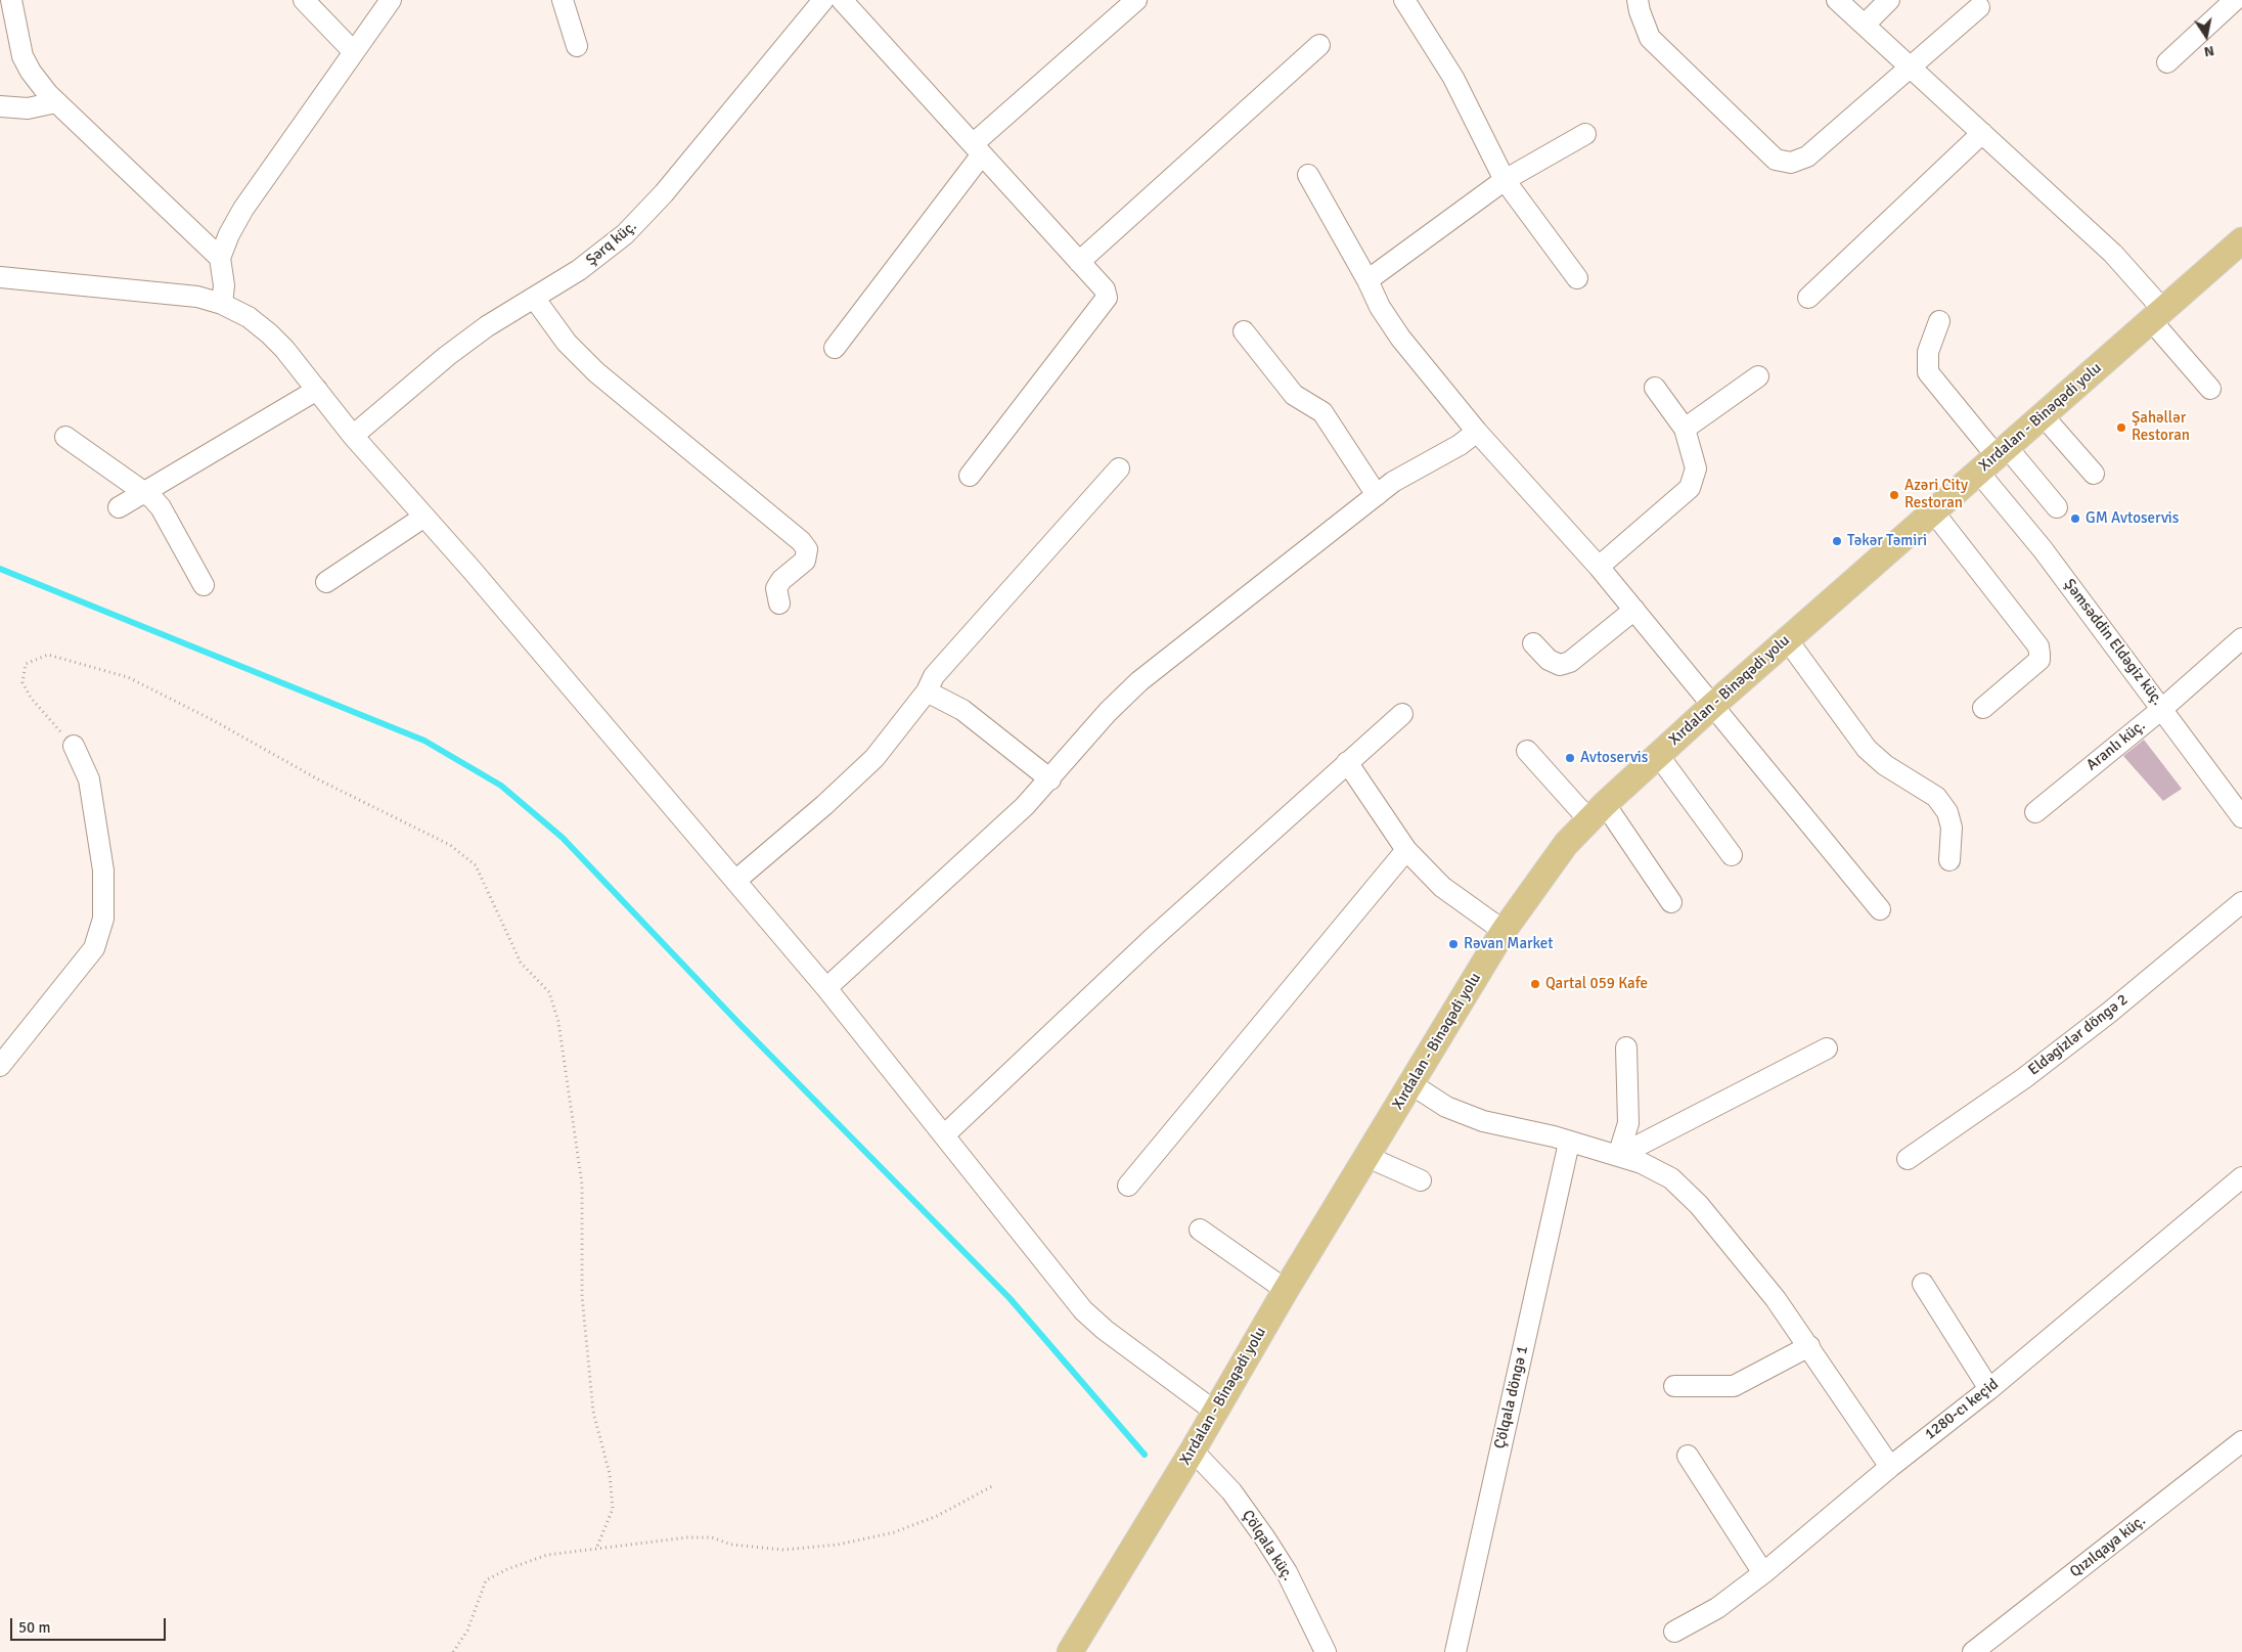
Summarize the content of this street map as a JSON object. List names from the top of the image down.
{
  "streets": {
    "main road": ["Xırdalan - Binəqədi yolu"],
    "street": [
      "Şərq küç.",
      "Şəmsəddin Eldəgiz küç.",
      "Aranlı küç.",
      "Eldəgizlər döngə 2",
      "Çölqala döngə 1",
      "1280-cı keçid",
      "Çölqala küç.",
      "Qızılqaya küç."
    ]
  },
  "crossings": [
    ["Xırdalan - Binəqədi yolu", "Şəmsəddin Eldəgiz küç."],
    ["Xırdalan - Binəqədi yolu", "Çölqala küç."],
    ["Şəmsəddin Eldəgiz küç.", "Aranlı küç."]
  ],
  "places": [
    "Şahəllər Restoran",
    "Azəri City Restoran",
    "GM Avtoservis",
    "Təkər Təmiri",
    "Avtoservis",
    "Rəvan Market",
    "Qartal 059 Kafe"
  ],
  "scale_bar": "50 m",
  "north": "bottom"
}
